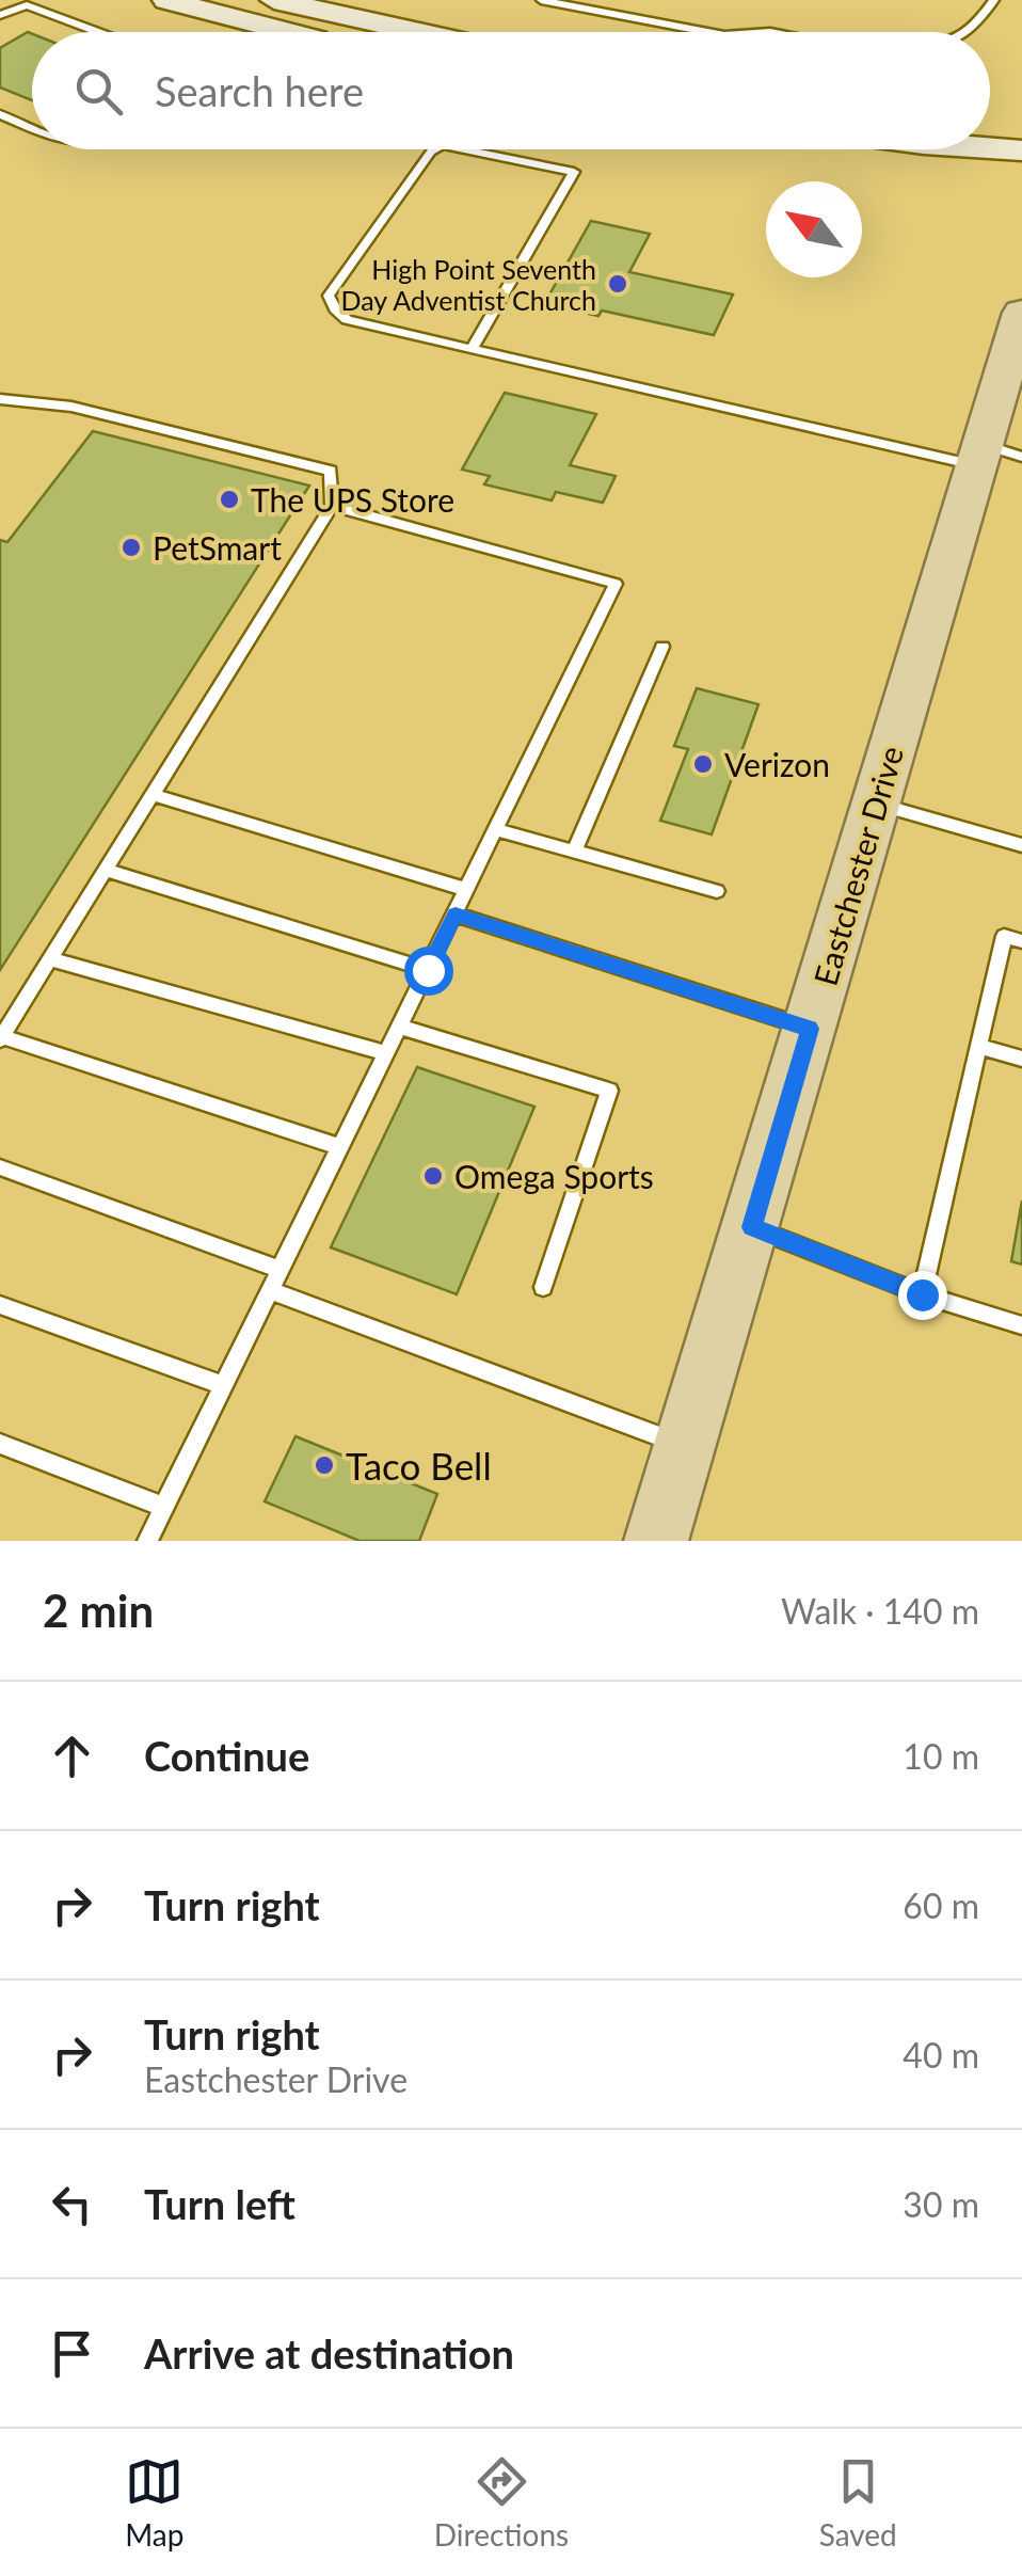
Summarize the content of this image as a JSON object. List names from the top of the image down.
{
  "streets": {
    "main road": ["Eastchester Drive"]
  },
  "places": [
    "High Point Seventh Day Adventist Church",
    "The UPS Store",
    "PetSmart",
    "Verizon",
    "Omega Sports",
    "Taco Bell"
  ],
  "north": "top left",
  "page": {
    "search": "Search here",
    "heading": ["2 min", "Walk · 140 m"],
    "list": [
      ["Continue", "10 m"],
      ["Turn right", "60 m"],
      ["Turn right", "Eastchester Drive", "40 m"],
      ["Turn left", "30 m"],
      "Arrive at destination"
    ],
    "nav": ["Map", "Directions", "Saved"]
  }
}
